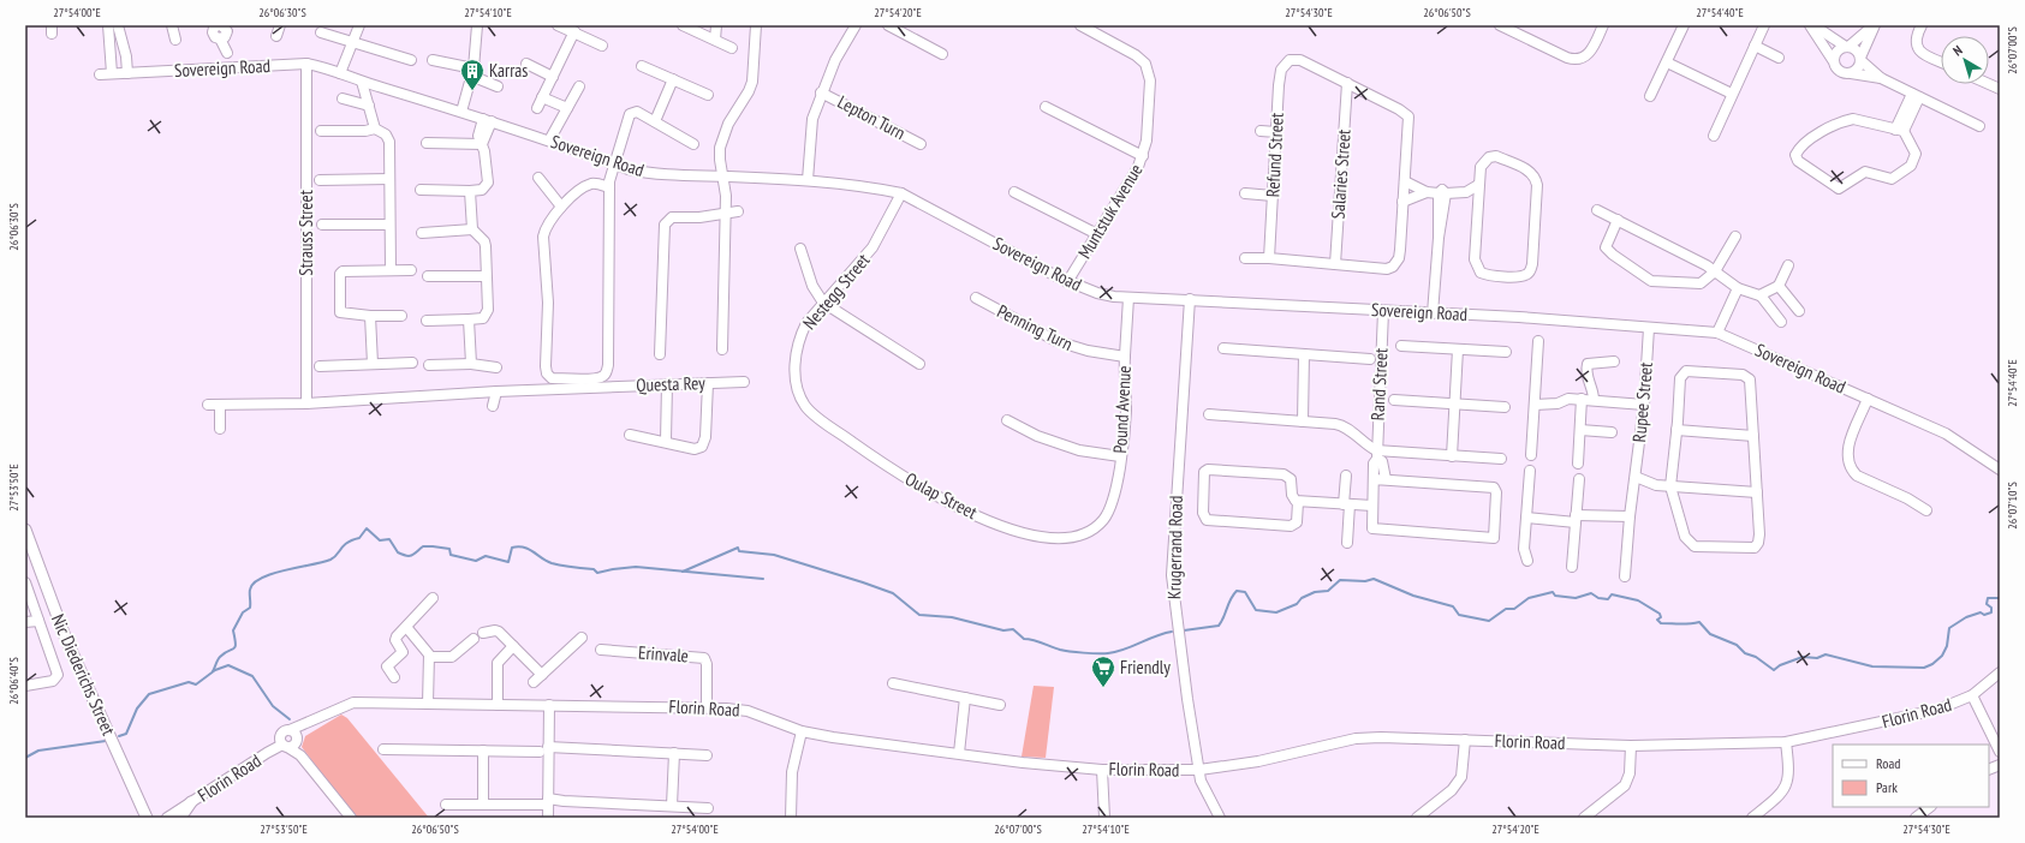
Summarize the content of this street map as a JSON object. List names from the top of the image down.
{
  "streets": {
    "street": [
      "Sovereign Road",
      "Lepton Turn",
      "Refund Street",
      "Salaries Street",
      "Muntstuk Avenue",
      "Strauss Street",
      "Nestegg Street",
      "Penning Turn",
      "Questa Rey",
      "Rand Street",
      "Rupee Street",
      "Pound Avenue",
      "Oulap Street",
      "Krugerrand Road",
      "Erinvale",
      "Nic Diederichs Street",
      "Florin Road"
    ]
  },
  "crossings": [
    ["Sovereign Road", "Muntstuk Avenue"],
    ["Sovereign Road", "Strauss Street"],
    ["Sovereign Road", "Nestegg Street"],
    ["Sovereign Road", "Rand Street"],
    ["Sovereign Road", "Rupee Street"],
    ["Sovereign Road", "Pound Avenue"],
    ["Sovereign Road", "Krugerrand Road"],
    ["Refund Street", "Salaries Street"],
    ["Nestegg Street", "Oulap Street"],
    ["Penning Turn", "Pound Avenue"],
    ["Pound Avenue", "Oulap Street"],
    ["Krugerrand Road", "Florin Road"],
    ["Erinvale", "Florin Road"]
  ],
  "places": {
    "building": ["Karras"],
    "supermarket": ["Friendly"]
  },
  "legend": ["Road", "Park"],
  "north": "top left",
  "coordinates": [
    "27°54'00\"E",
    "26°06'30\"S",
    "27°54'10\"E",
    "27°54'20\"E",
    "27°54'30\"E",
    "26°06'50\"S",
    "27°54'40\"E",
    "26°07'00\"S",
    "27°53'50\"E",
    "26°07'10\"S",
    "26°06'40\"S"
  ]
}
